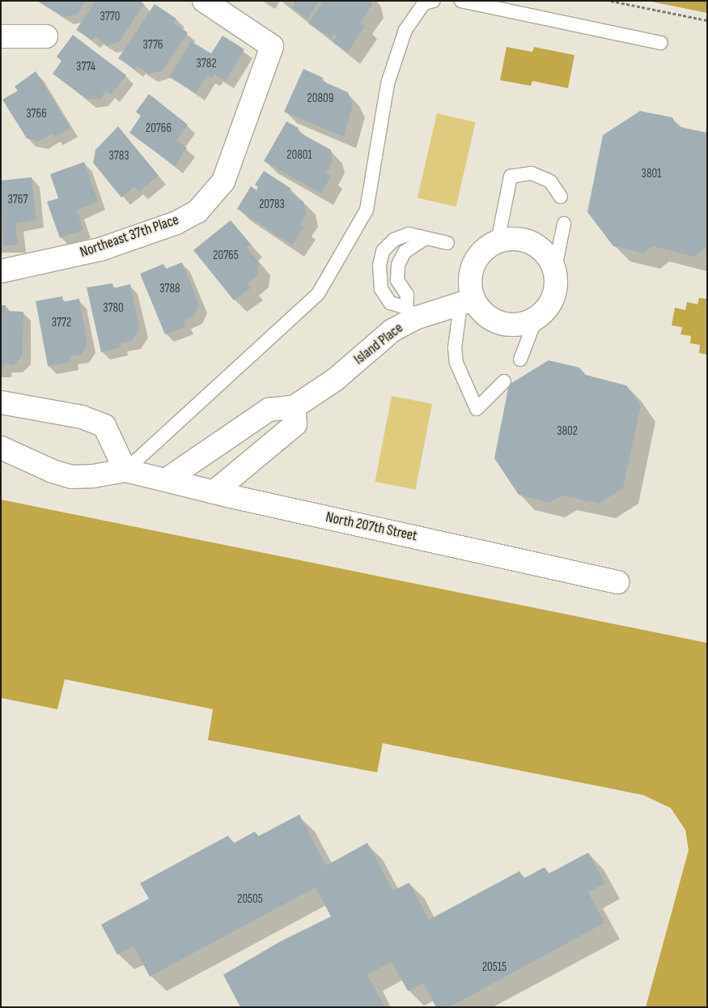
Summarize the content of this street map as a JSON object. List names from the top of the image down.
{
  "streets": {
    "street": ["Northeast 37th Place", "Island Place", "North 207th Street"]
  },
  "crossings": [
    ["Island Place", "North 207th Street"]
  ],
  "house_numbers": [
    "3770",
    "3776",
    "3782",
    "3774",
    "20809",
    "3766",
    "20766",
    "20801",
    "3783",
    "3801",
    "3767",
    "20783",
    "20765",
    "3788",
    "3780",
    "3772",
    "3802",
    "20505",
    "20515"
  ]
}
